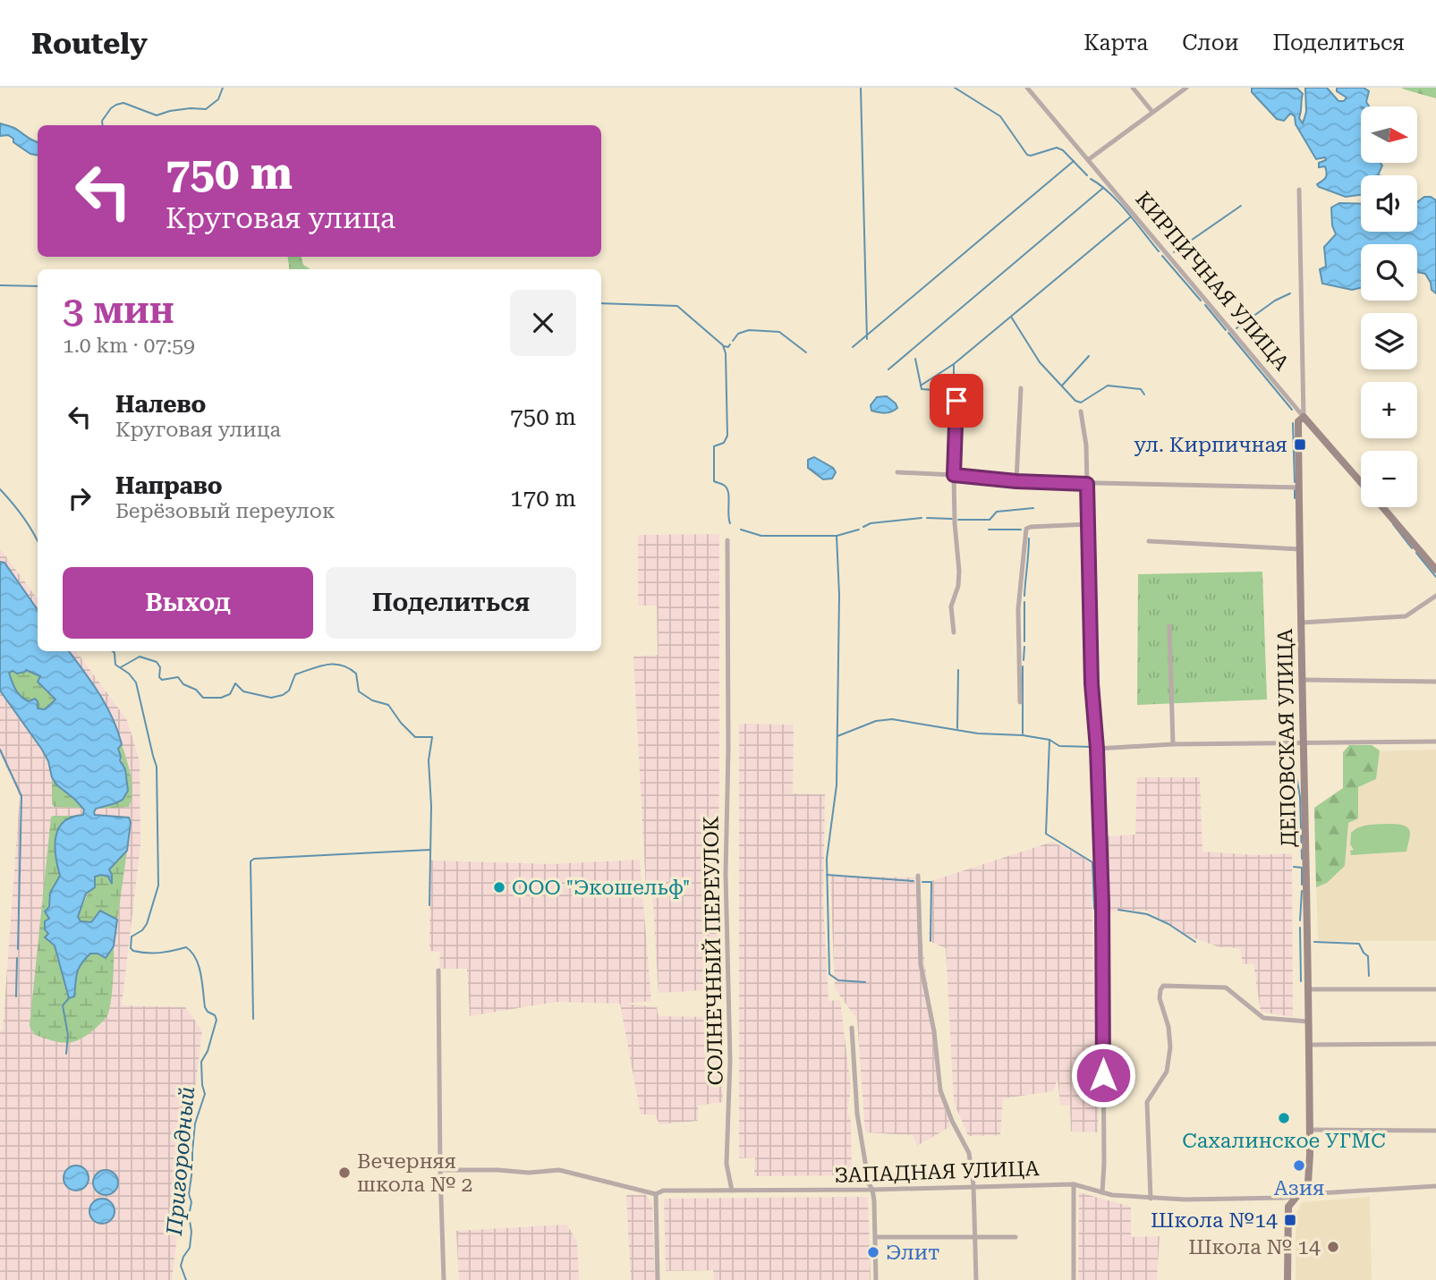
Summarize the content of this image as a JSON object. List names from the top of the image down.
{
  "streets": {
    "street": [
      "КИРПИЧНАЯ УЛИЦА",
      "ДЕПОВСКАЯ УЛИЦА",
      "СОЛНЕЧНЫЙ ПЕРЕУЛОК",
      "ЗАПАДНАЯ УЛИЦА"
    ]
  },
  "crossings": [
    ["КИРПИЧНАЯ УЛИЦА", "ДЕПОВСКАЯ УЛИЦА"],
    ["ДЕПОВСКАЯ УЛИЦА", "ЗАПАДНАЯ УЛИЦА"],
    ["СОЛНЕЧНЫЙ ПЕРЕУЛОК", "ЗАПАДНАЯ УЛИЦА"]
  ],
  "water": ["Пригородный"],
  "places": {
    "transit": ["ул. Кирпичная", "Школа №14"],
    "other": [
      "ООО \"Экошельф\"",
      "Сахалинское УГМС",
      "Азия",
      "Вечерняя школа № 2",
      "Школа № 14",
      "Элит"
    ]
  },
  "north": "right",
  "page": {
    "header": "Routely",
    "nav": ["Карта", "Слои", "Поделиться"],
    "map_buttons": ["+", "−"],
    "turn": ["750 m", "Круговая улица"],
    "heading": ["3 мин", "1.0 km · 07:59"],
    "list": [
      {
        "name": "Налево",
        "note": "Круговая улица",
        "value": "750 m"
      },
      {
        "name": "Направо",
        "note": "Берёзовый переулок",
        "value": "170 m"
      }
    ],
    "buttons": ["Выход", "Поделиться"]
  }
}
